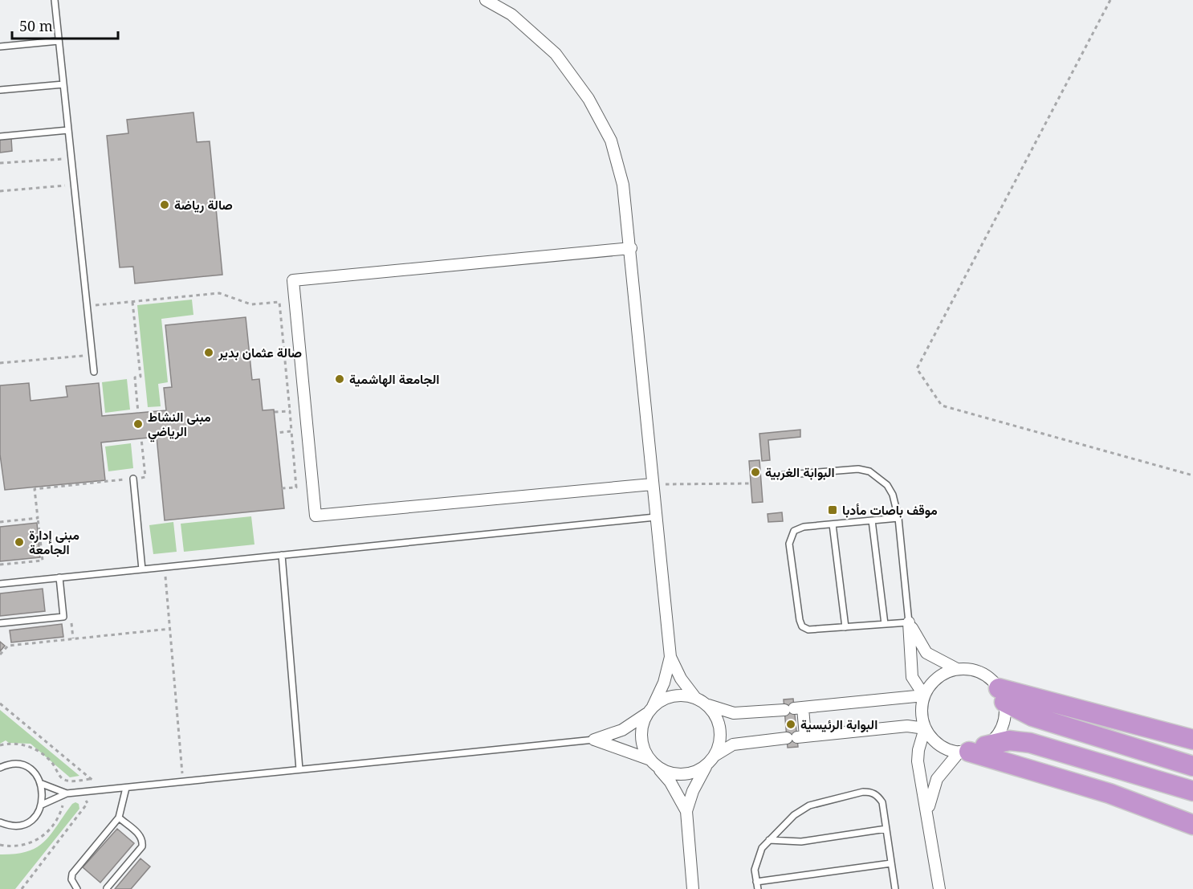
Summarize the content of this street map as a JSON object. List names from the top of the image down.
{
  "places": {
    "other": [
      "صالة رياضة",
      "صالة عثمان بدير",
      "الجامعة الهاشمية",
      "مبنى النشاط الرياضي",
      "البوابة الغربية",
      "مبنى إدارة الجامعة",
      "البوابة الرئيسية"
    ],
    "transit": ["موقف باصات مأدبا"]
  },
  "scale_bar": "50 m"
}
